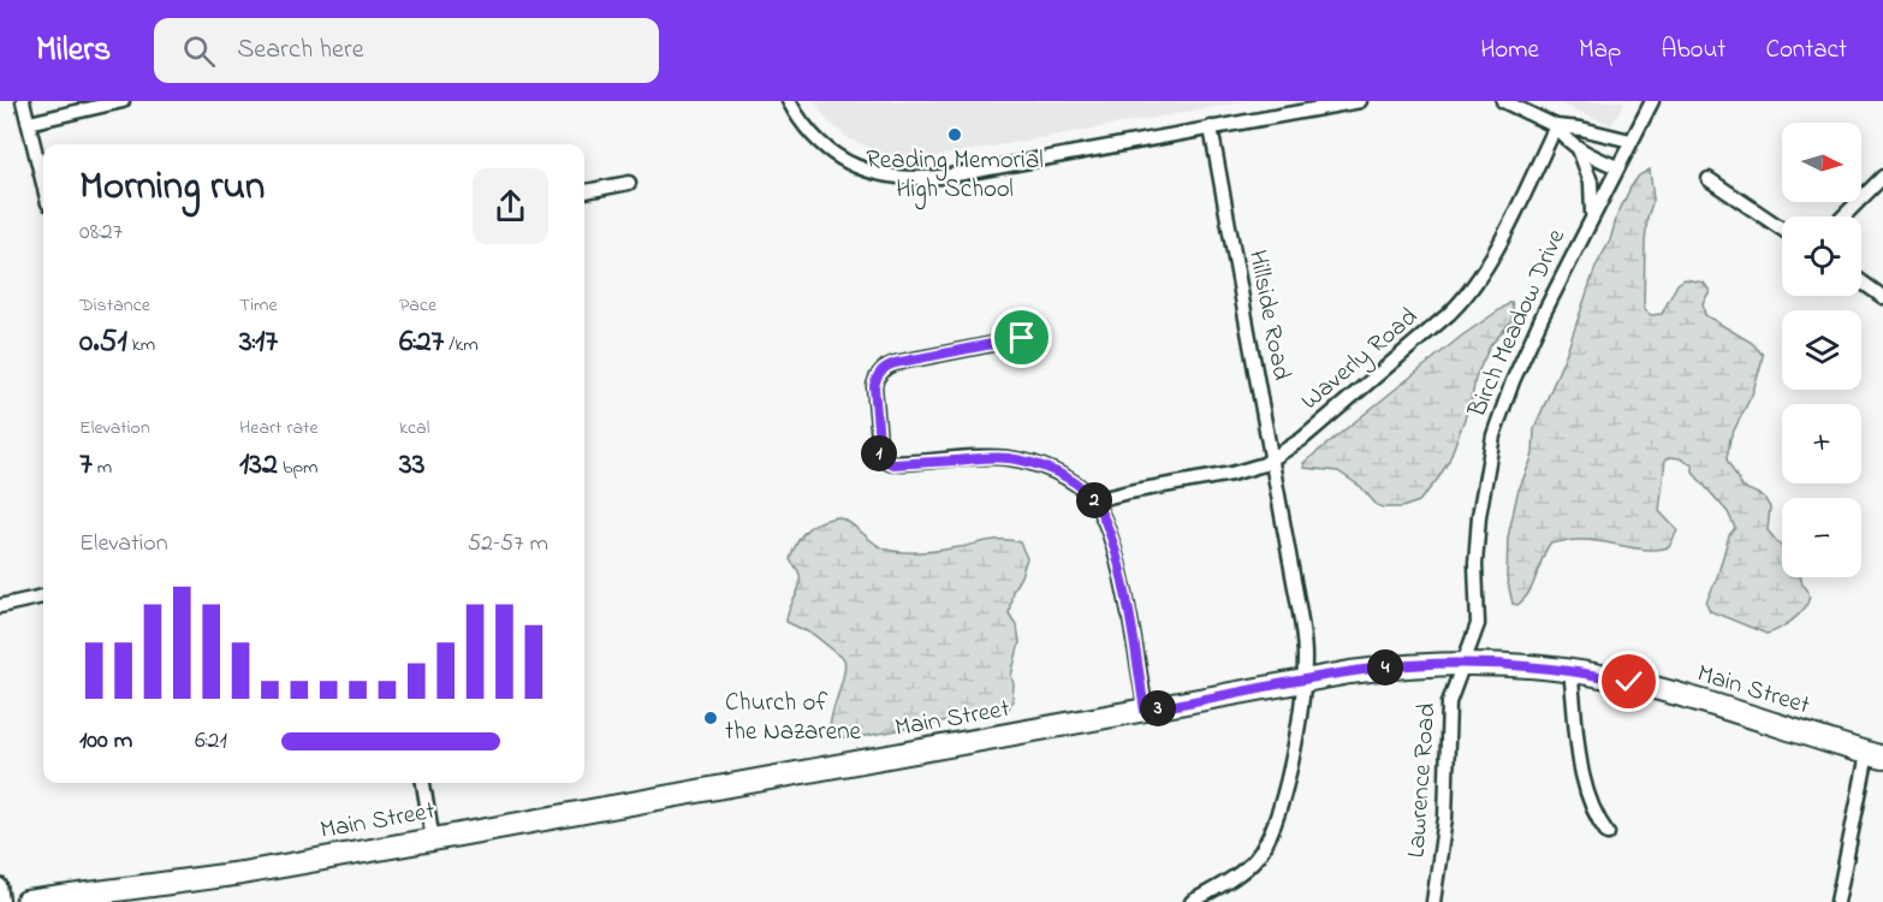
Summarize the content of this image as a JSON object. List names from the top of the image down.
{
  "streets": {
    "main road": ["Main Street"],
    "street": [
      "Hillside Road",
      "Birch Meadow Drive",
      "Waverly Road",
      "Lawrence Road"
    ]
  },
  "crossings": [
    ["Hillside Road", "Waverly Road"],
    ["Hillside Road", "Main Street"],
    ["Birch Meadow Drive", "Main Street"],
    ["Birch Meadow Drive", "Lawrence Road"],
    ["Main Street", "Lawrence Road"]
  ],
  "places": ["Reading Memorial High School", "Church of the Nazarene"],
  "north": "right",
  "page": {
    "header": "Milers",
    "search": "Search here",
    "nav": [
      "Home",
      "Map",
      "About",
      "Contact"
    ],
    "map_buttons": ["+", "−"],
    "heading": ["Morning run", "08:27"],
    "stats": [
      ["Distance", "0.51 km"],
      ["Time", "3:17"],
      ["Pace", "6:27 /km"],
      ["Elevation", "7 m"],
      ["Heart rate", "132 bpm"],
      ["kcal", "33"]
    ],
    "pins": [
      "1",
      "2",
      "4",
      "3"
    ],
    "chart": ["Elevation", "52–57 m"],
    "list": [
      {
        "name": "100 m",
        "note": "6:21"
      }
    ]
  }
}
